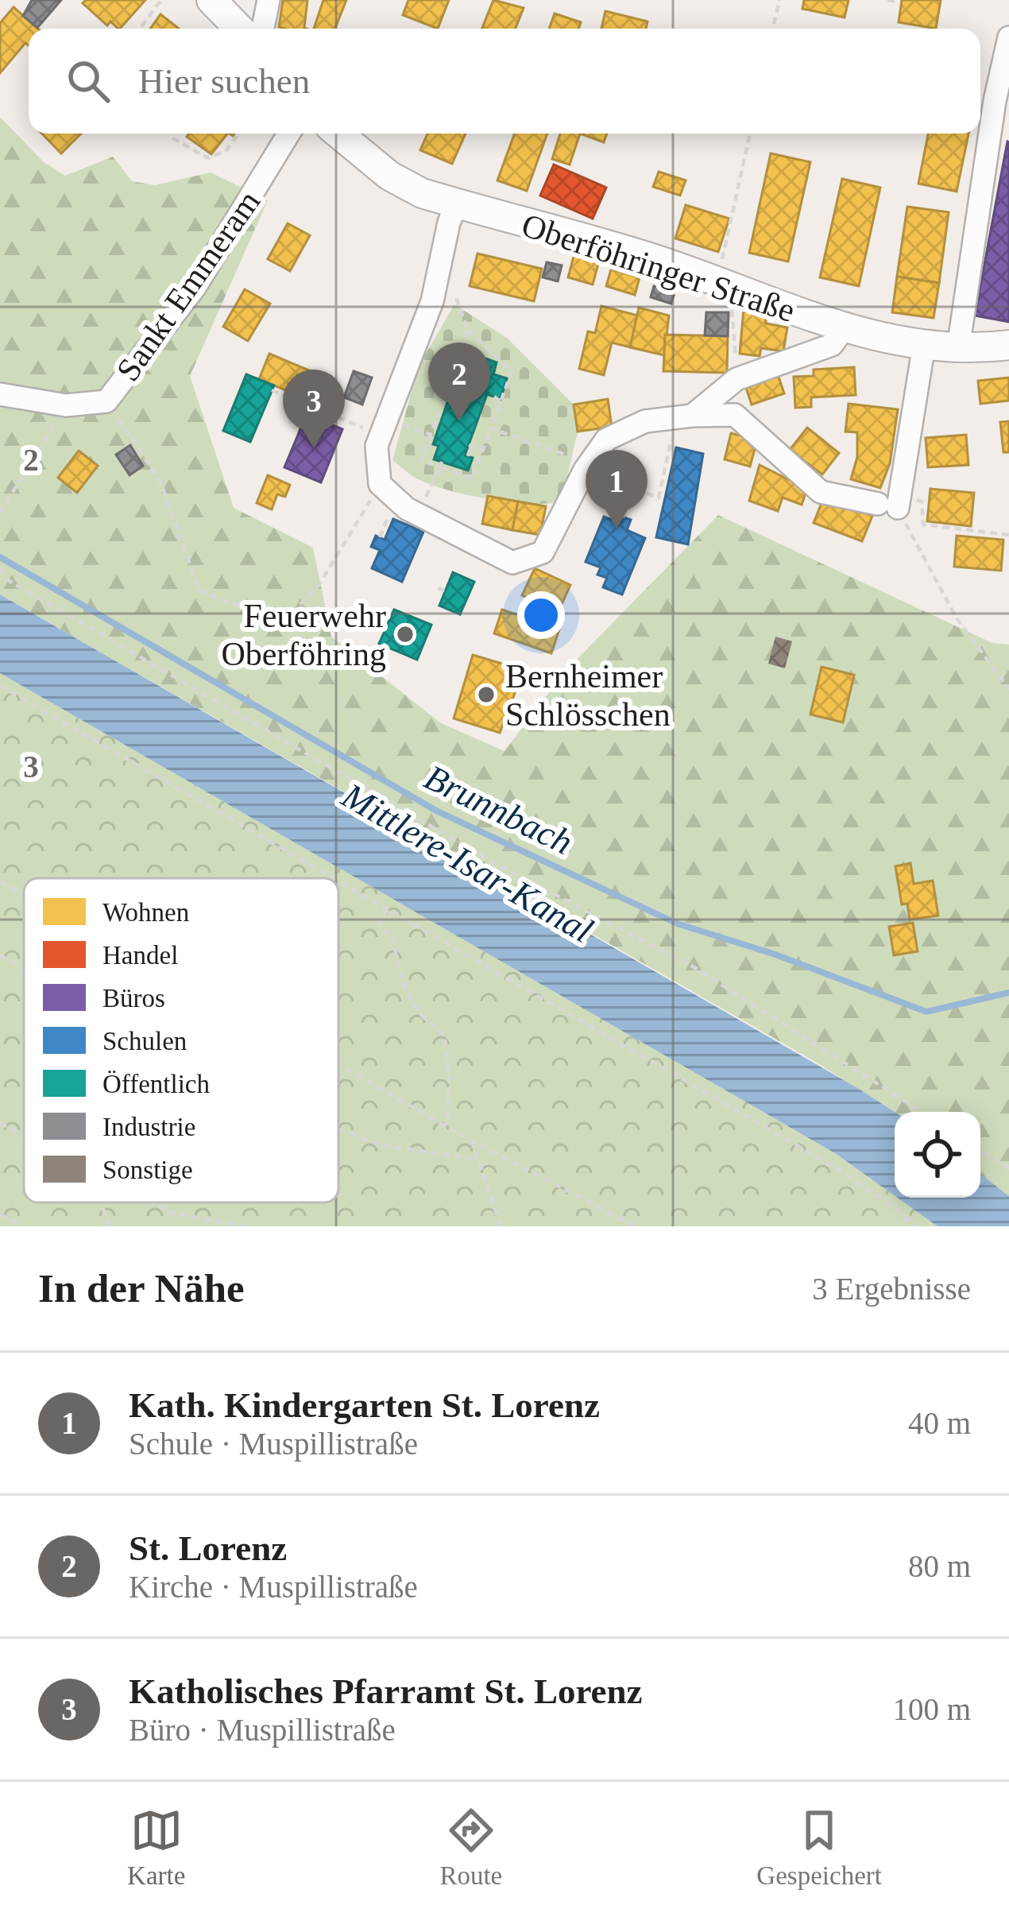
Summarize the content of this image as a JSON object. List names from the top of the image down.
{
  "streets": {
    "main road": ["Oberföhringer Straße"],
    "street": ["Sankt Emmeram"]
  },
  "water": ["Brunnbach", "Mittlere-Isar-Kanal"],
  "places": ["Feuerwehr Oberföhring", "Bernheimer Schlösschen"],
  "legend": [
    "Wohnen",
    "Handel",
    "Büros",
    "Schulen",
    "Öffentlich",
    "Industrie",
    "Sonstige"
  ],
  "page": {
    "search": "Hier suchen",
    "pins": ["2", "3", "1"],
    "heading": ["In der Nähe", "3 Ergebnisse"],
    "list": [
      {
        "mark": "1",
        "name": "Kath. Kindergarten St. Lorenz",
        "note": "Schule · Muspillistraße",
        "value": "40 m"
      },
      {
        "mark": "2",
        "name": "St. Lorenz",
        "note": "Kirche · Muspillistraße",
        "value": "80 m"
      },
      {
        "mark": "3",
        "name": "Katholisches Pfarramt St. Lorenz",
        "note": "Büro · Muspillistraße",
        "value": "100 m"
      }
    ],
    "nav": ["Karte", "Route", "Gespeichert"]
  },
  "grid": {
    "rows": ["2", "3"]
  }
}
